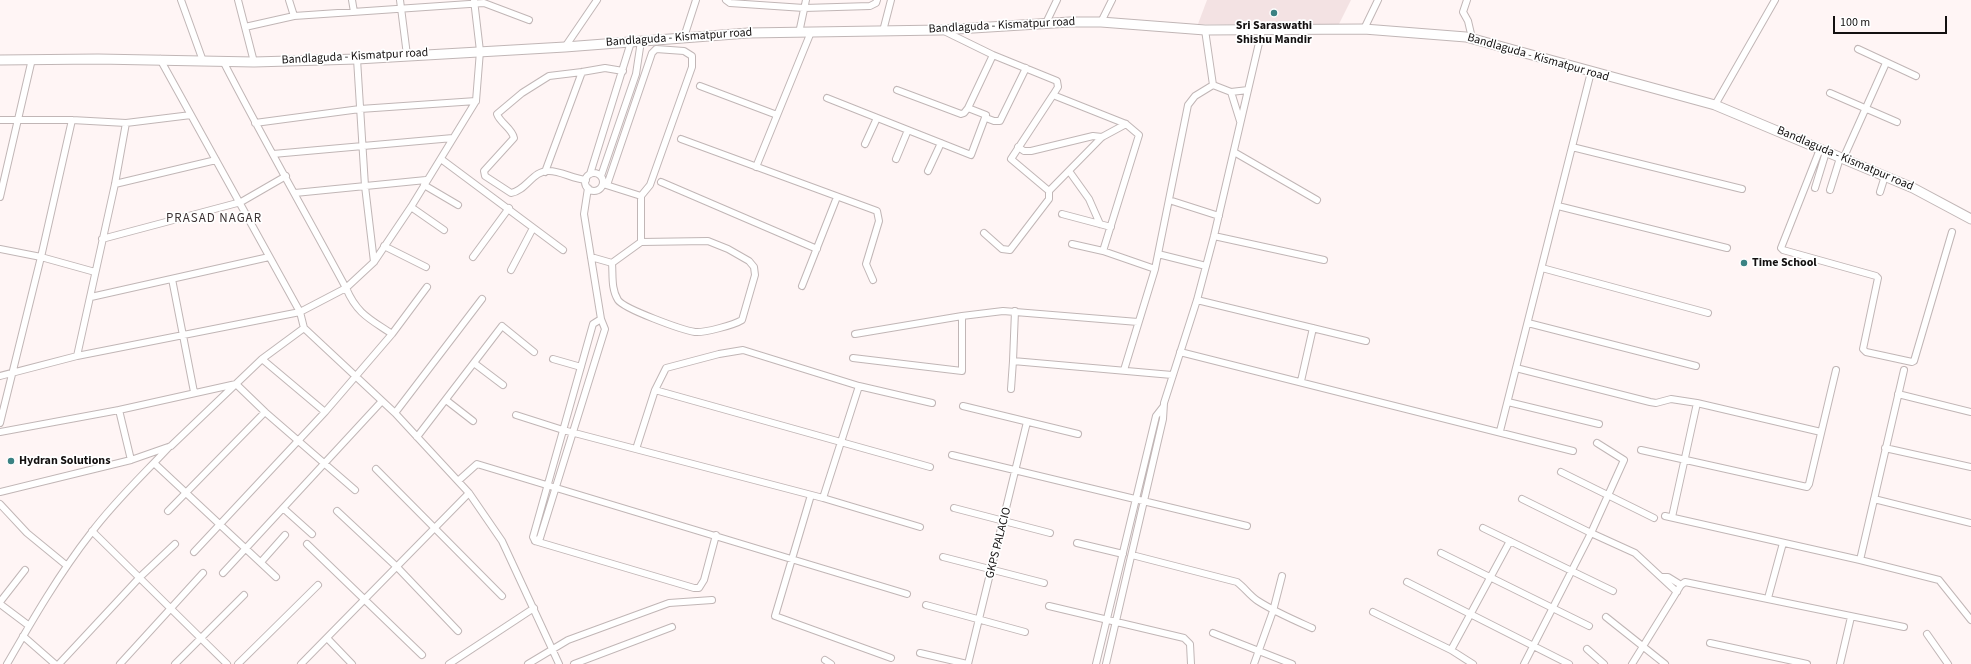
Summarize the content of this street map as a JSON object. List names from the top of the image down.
{
  "streets": {
    "street": ["Bandlaguda - Kismatpur road", "GKPS PALACIO"]
  },
  "districts": ["PRASAD NAGAR"],
  "places": ["Sri Saraswathi Shishu Mandir", "Time School", "Hydran Solutions"],
  "scale_bar": "100 m"
}
